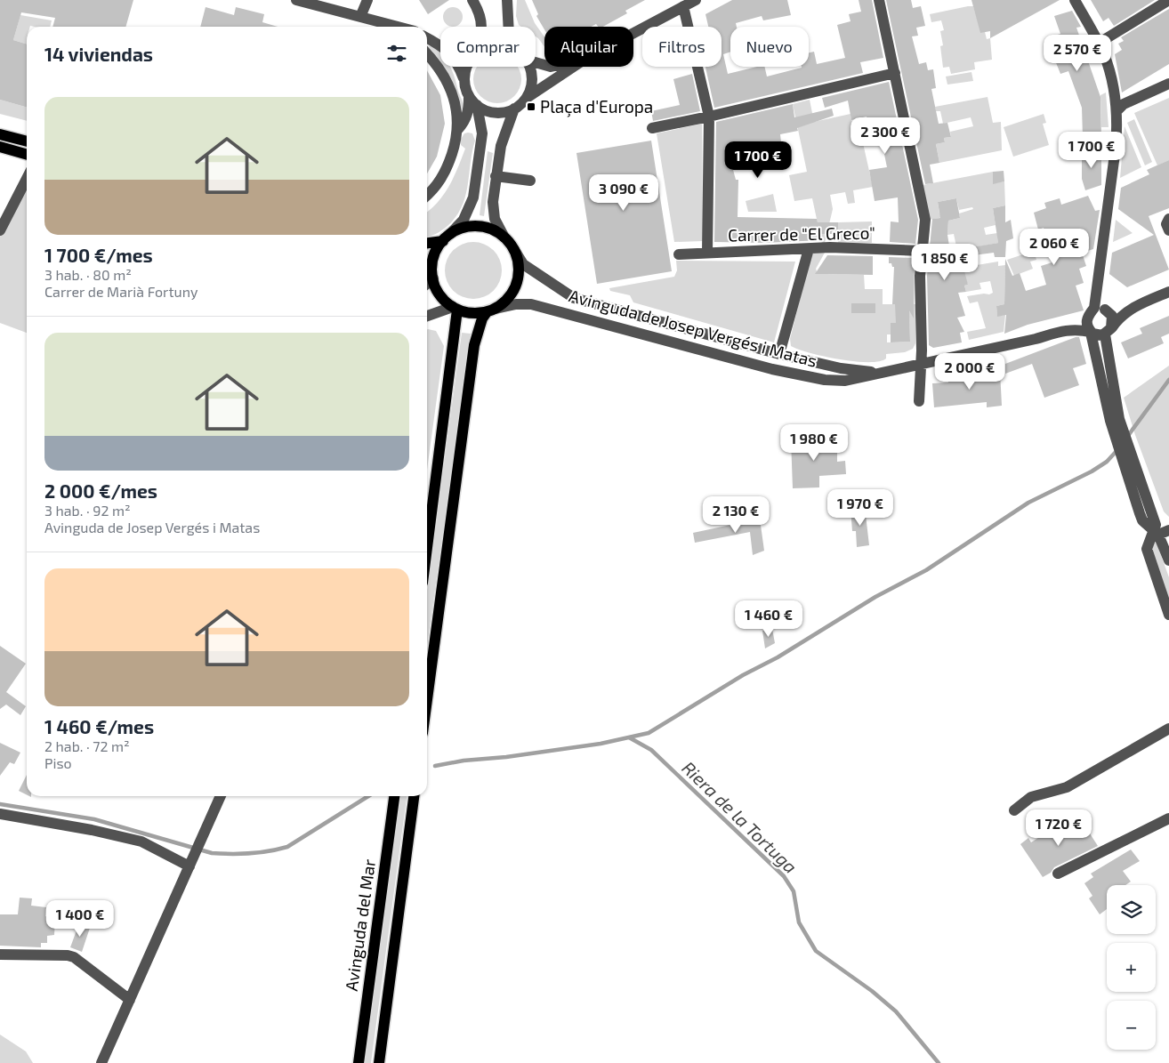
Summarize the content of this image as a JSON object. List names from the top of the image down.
{
  "streets": {
    "main road": ["Avinguda del Mar"],
    "street": ["Carrer de \"El Greco\"", "Avinguda de Josep Vergés i Matas"]
  },
  "water": ["Riera de la Tortuga"],
  "places": {
    "transit": ["Plaça d'Europa"]
  },
  "page": {
    "chip": [
      "Comprar",
      "Alquilar",
      "Filtros",
      "Nuevo"
    ],
    "heading": "14 viviendas",
    "price": [
      "2 570 €",
      "2 300 €",
      "1 700 €",
      "1 700 €",
      "3 090 €",
      "2 060 €",
      "1 850 €",
      "2 000 €",
      "1 980 €",
      "1 970 €",
      "2 130 €",
      "1 460 €",
      "1 720 €",
      "1 400 €"
    ],
    "list": [
      {
        "name": "1 700 €/mes",
        "note": "3 hab. · 80 m² · Carrer de Marià Fortuny"
      },
      {
        "name": "2 000 €/mes",
        "note": "3 hab. · 92 m² · Avinguda de Josep Vergés i Matas"
      },
      {
        "name": "1 460 €/mes",
        "note": "2 hab. · 72 m² · Piso"
      }
    ],
    "map_buttons": ["+", "−"]
  }
}
